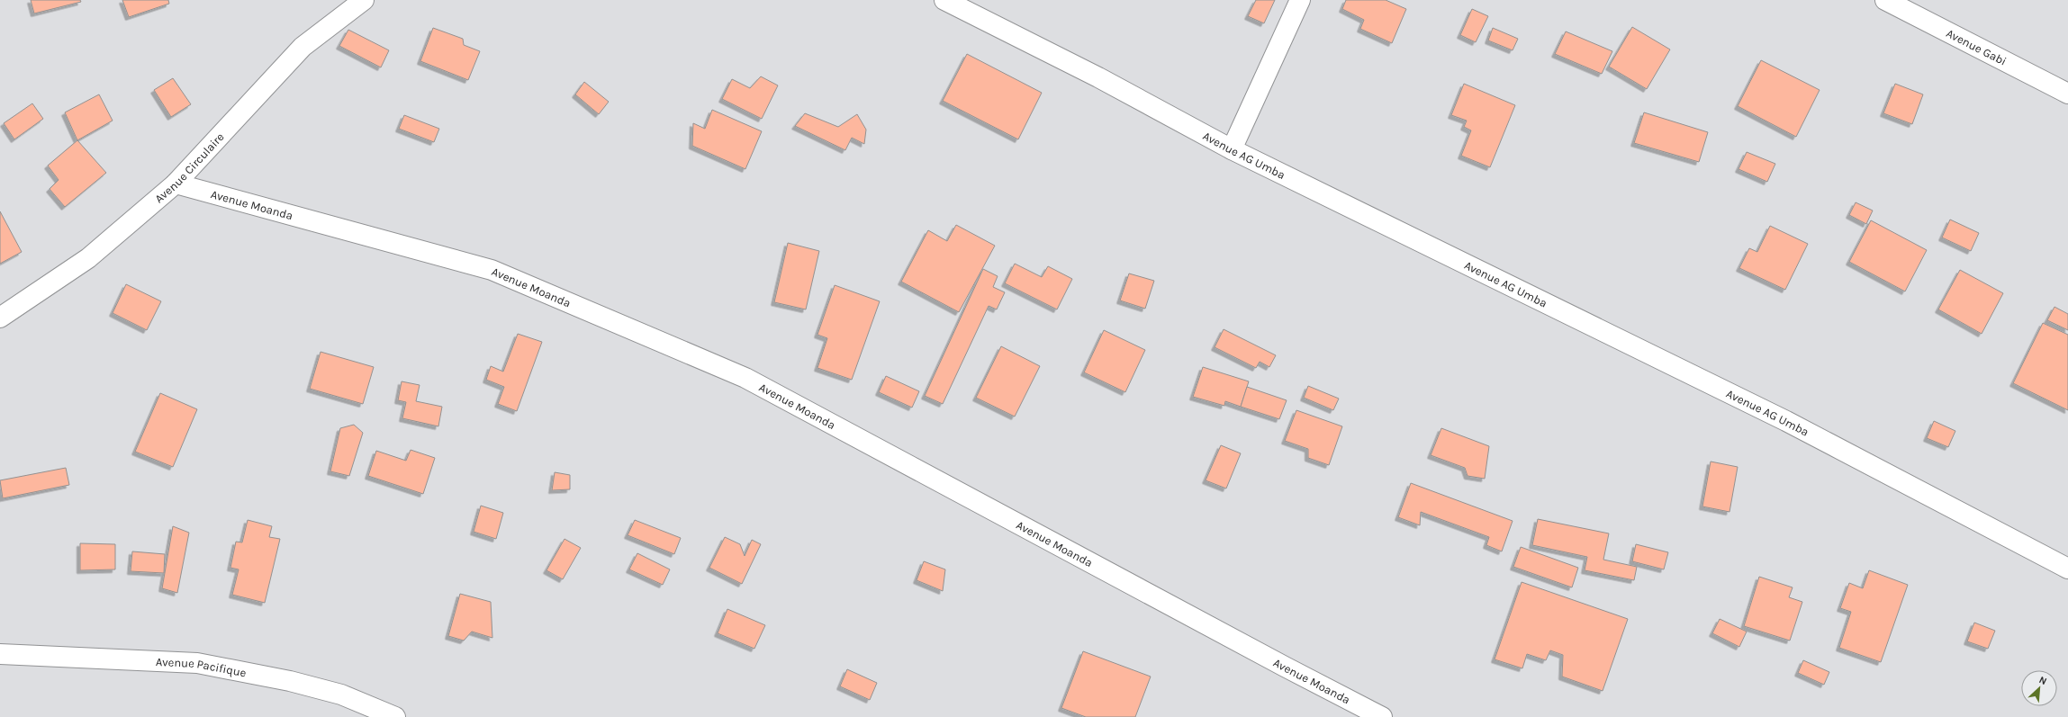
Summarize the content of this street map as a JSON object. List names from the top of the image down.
{
  "streets": {
    "street": [
      "Avenue Gabi",
      "Avenue AG Umba",
      "Avenue Circulaire",
      "Avenue Moanda",
      "Avenue Pacifique"
    ]
  },
  "crossings": [
    ["Avenue Circulaire", "Avenue Moanda"]
  ],
  "north": "top right"
}
